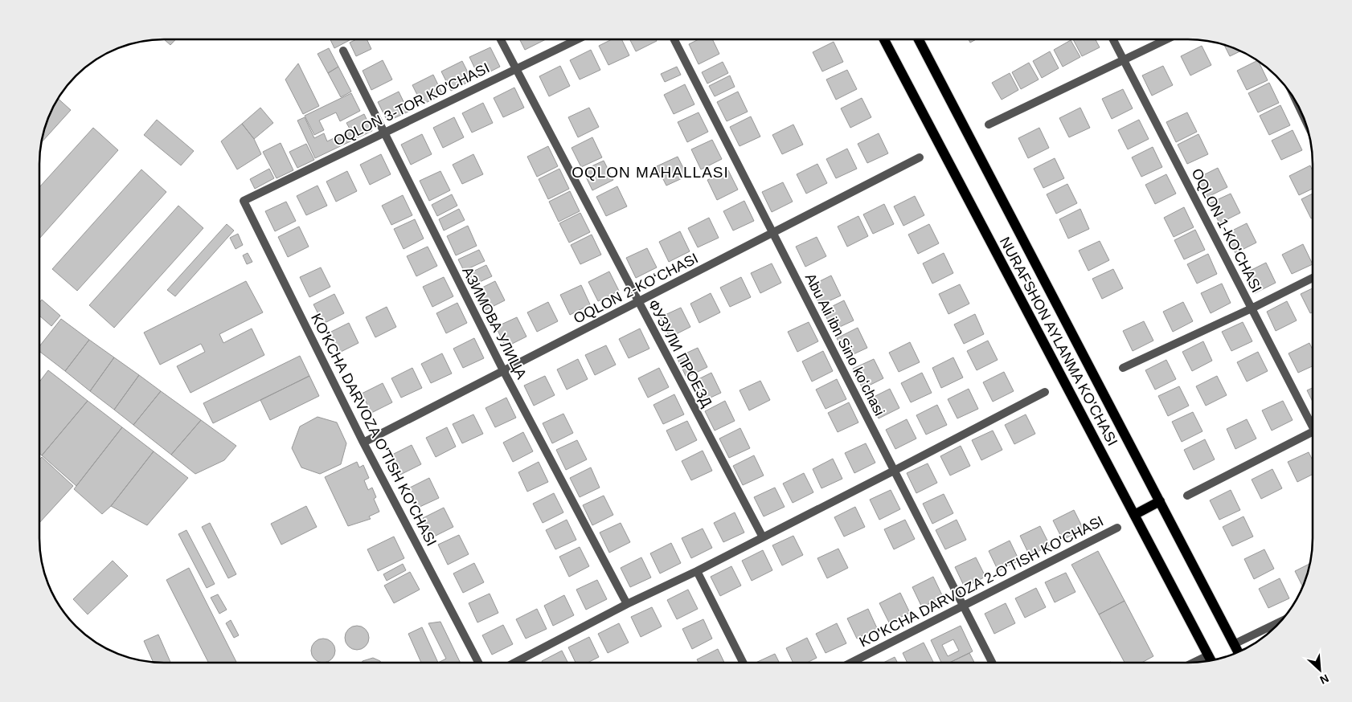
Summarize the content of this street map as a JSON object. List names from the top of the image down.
{
  "streets": {
    "main road": ["NURAFSHON AYLANMA KO'CHASI"],
    "street": [
      "OQLON 3-TOR KO'CHASI",
      "OQLON 1-KO'CHASI",
      "OQLON 2-KO‘CHASI",
      "АЗИМОВА УЛИЦА",
      "Abu Ali ibn Sino koʻchasi",
      "ФУЗУЛИ ПРОЕЗД",
      "KO'KCHA DARVOZA O'TISH KO'CHASI",
      "KO'KCHA DARVOZA 2-O'TISH KO'CHASI"
    ]
  },
  "crossings": [
    ["OQLON 3-TOR KO'CHASI", "АЗИМОВА УЛИЦА"],
    ["OQLON 3-TOR KO'CHASI", "ФУЗУЛИ ПРОЕЗД"],
    ["OQLON 3-TOR KO'CHASI", "KO'KCHA DARVOZA O'TISH KO'CHASI"],
    ["OQLON 2-KO‘CHASI", "АЗИМОВА УЛИЦА"],
    ["OQLON 2-KO‘CHASI", "Abu Ali ibn Sino koʻchasi"],
    ["OQLON 2-KO‘CHASI", "ФУЗУЛИ ПРОЕЗД"],
    ["OQLON 2-KO‘CHASI", "KO'KCHA DARVOZA O'TISH KO'CHASI"],
    ["Abu Ali ibn Sino koʻchasi", "KO'KCHA DARVOZA 2-O'TISH KO'CHASI"]
  ],
  "districts": ["OQLON MAHALLASI"],
  "north": "bottom right"
}
